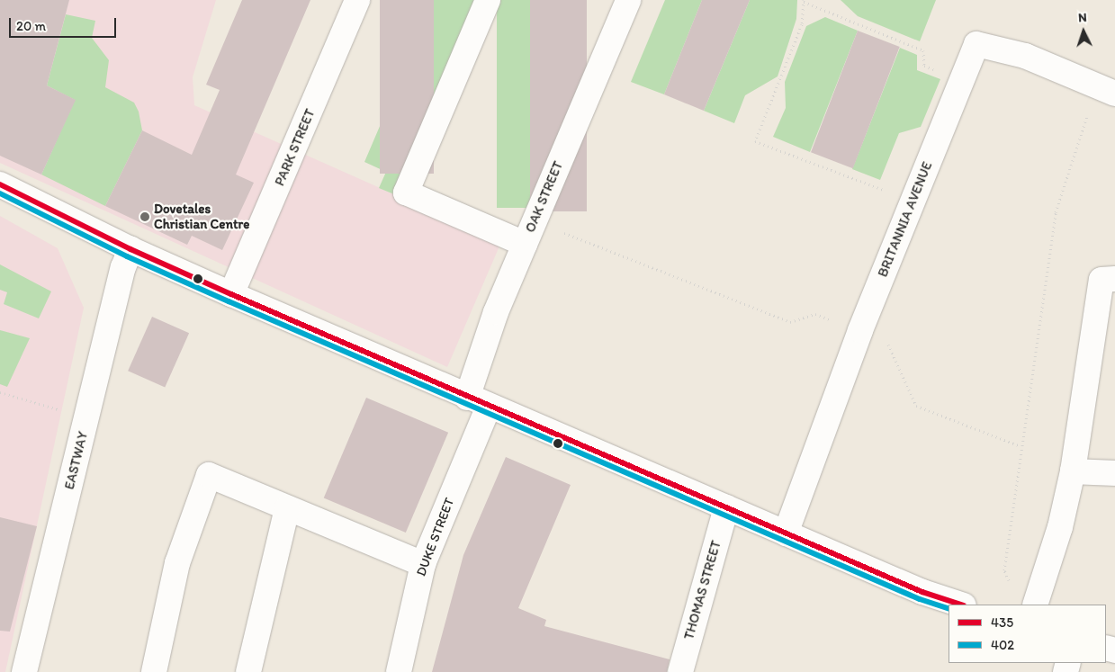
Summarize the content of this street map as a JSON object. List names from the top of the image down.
{
  "streets": {
    "street": [
      "PARK STREET",
      "OAK STREET",
      "BRITANNIA AVENUE",
      "EASTWAY",
      "DUKE STREET",
      "THOMAS STREET"
    ]
  },
  "crossings": [
    ["OAK STREET", "DUKE STREET"]
  ],
  "places": ["Dovetales Christian Centre"],
  "lines": ["transit line 435", "transit line 402"],
  "legend": ["435", "402"],
  "scale_bar": "20 m",
  "north": "top"
}
